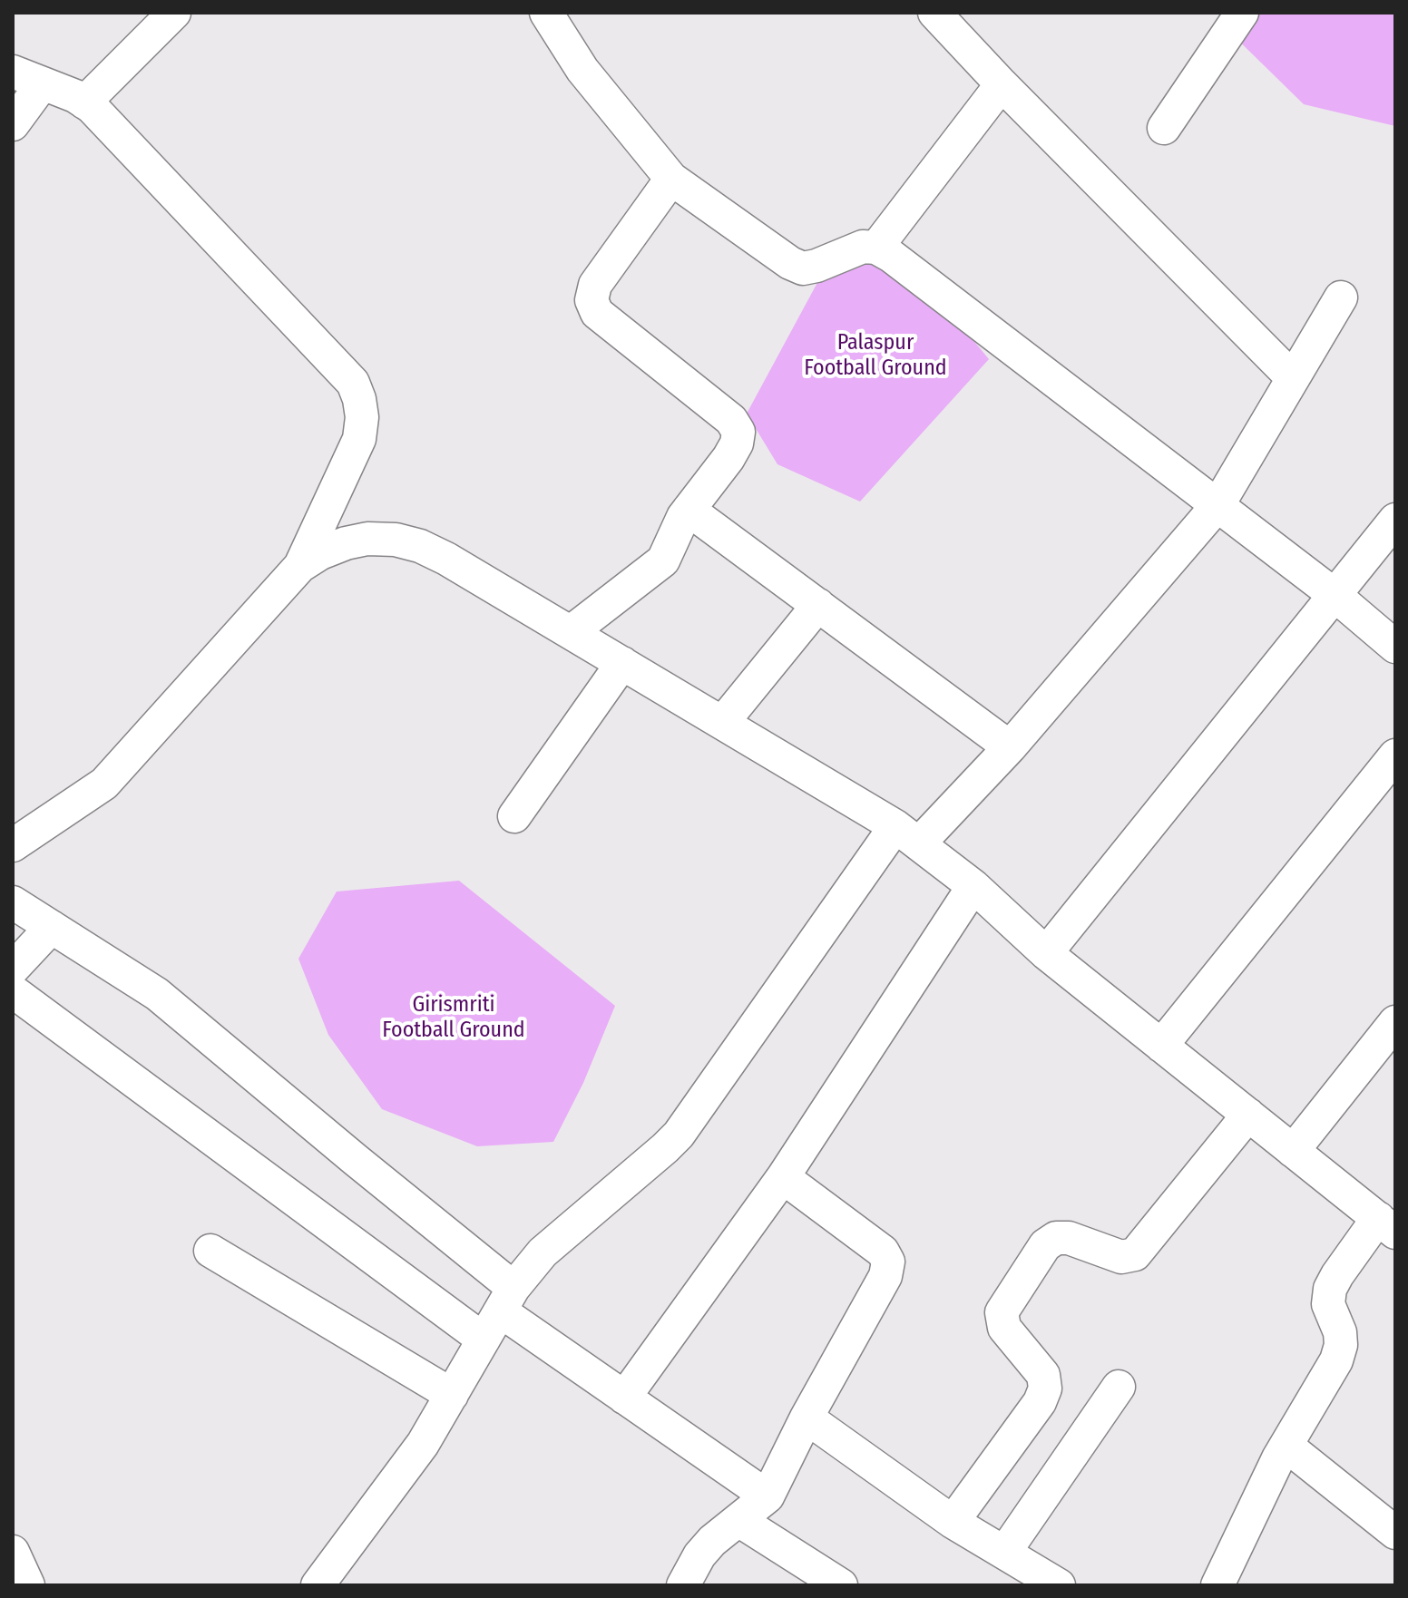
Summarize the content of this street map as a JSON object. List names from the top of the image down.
{
  "parks": ["Palaspur Football Ground", "Girismriti Football Ground"]
}
